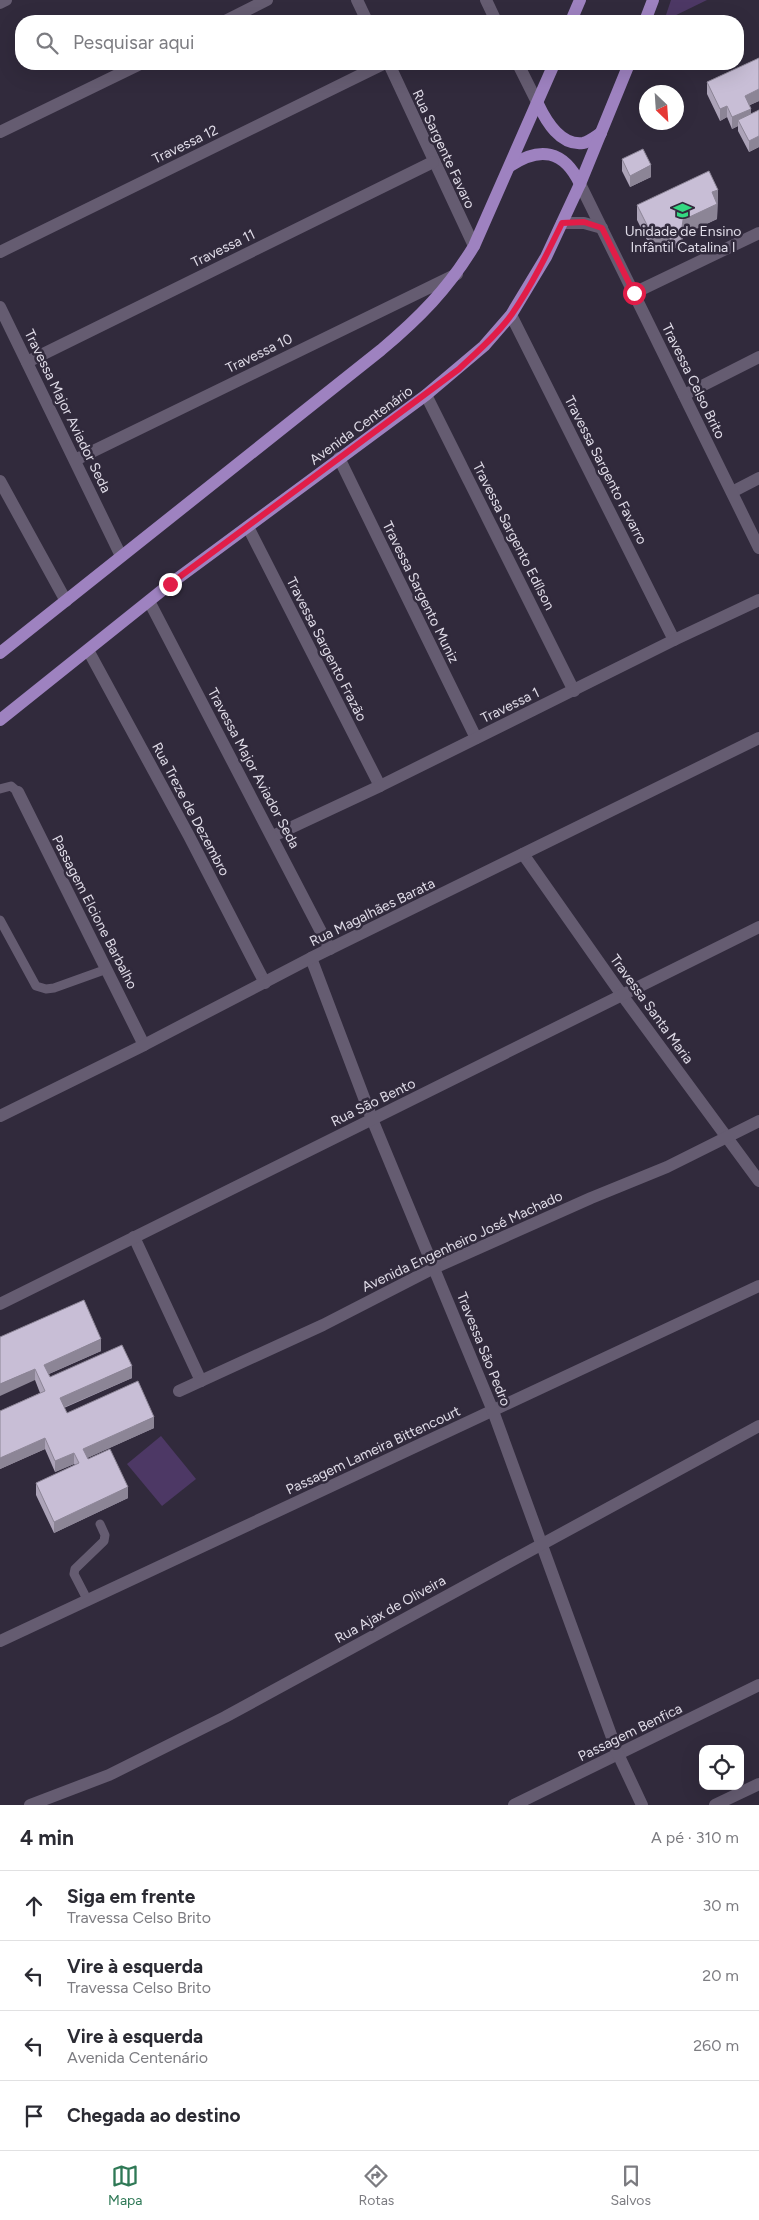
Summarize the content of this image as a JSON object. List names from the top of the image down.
{
  "streets": {
    "main road": ["Avenida Centenário"],
    "street": [
      "Travessa 12",
      "Rua Sargente Favaro",
      "Travessa 11",
      "Travessa 10",
      "Travessa Celso Brito",
      "Travessa Major Aviador Seda",
      "Travessa Sargento Favarro",
      "Travessa Sargento Edílson",
      "Travessa Sargento Muniz",
      "Travessa Sargento Frazão",
      "Travessa 1",
      "Rua Treze de Dezembro",
      "Passagem Elcione Barbalho",
      "Rua Magalhães Barata",
      "Travessa Santa Maria",
      "Rua São Bento",
      "Avenida Engenheiro José Machado",
      "Travessa São Pedro",
      "Passagem Lameira Bittencourt",
      "Rua Ajax de Oliveira",
      "Passagem Benfica"
    ]
  },
  "crossings": [
    ["Rua Sargente Favaro", "Travessa 11"],
    ["Travessa 11", "Travessa Major Aviador Seda"],
    ["Travessa 10", "Travessa Major Aviador Seda"],
    ["Travessa Celso Brito", "Avenida Centenário"],
    ["Travessa Major Aviador Seda", "Avenida Centenário"],
    ["Travessa Major Aviador Seda", "Travessa 1"],
    ["Travessa Major Aviador Seda", "Rua Magalhães Barata"],
    ["Avenida Centenário", "Travessa Sargento Favarro"],
    ["Avenida Centenário", "Travessa Sargento Edílson"],
    ["Avenida Centenário", "Travessa Sargento Muniz"],
    ["Avenida Centenário", "Travessa Sargento Frazão"],
    ["Avenida Centenário", "Rua Treze de Dezembro"],
    ["Travessa Sargento Favarro", "Travessa 1"],
    ["Travessa Sargento Edílson", "Travessa 1"],
    ["Travessa Sargento Muniz", "Travessa 1"],
    ["Travessa Sargento Frazão", "Travessa 1"],
    ["Rua Treze de Dezembro", "Rua Magalhães Barata"],
    ["Passagem Elcione Barbalho", "Rua Magalhães Barata"],
    ["Rua Magalhães Barata", "Travessa Santa Maria"],
    ["Rua Magalhães Barata", "Travessa São Pedro"],
    ["Travessa Santa Maria", "Rua São Bento"],
    ["Travessa Santa Maria", "Avenida Engenheiro José Machado"],
    ["Rua São Bento", "Travessa São Pedro"],
    ["Avenida Engenheiro José Machado", "Travessa São Pedro"],
    ["Travessa São Pedro", "Passagem Lameira Bittencourt"],
    ["Travessa São Pedro", "Rua Ajax de Oliveira"],
    ["Travessa São Pedro", "Passagem Benfica"]
  ],
  "places": {
    "school or university": ["Unidade de Ensino Infântil Catalina I"]
  },
  "north": "bottom right",
  "page": {
    "search": "Pesquisar aqui",
    "heading": ["4 min", "A pé · 310 m"],
    "list": [
      ["Siga em frente", "Travessa Celso Brito", "30 m"],
      ["Vire à esquerda", "Travessa Celso Brito", "20 m"],
      ["Vire à esquerda", "Avenida Centenário", "260 m"],
      "Chegada ao destino"
    ],
    "nav": ["Mapa", "Rotas", "Salvos"]
  }
}
